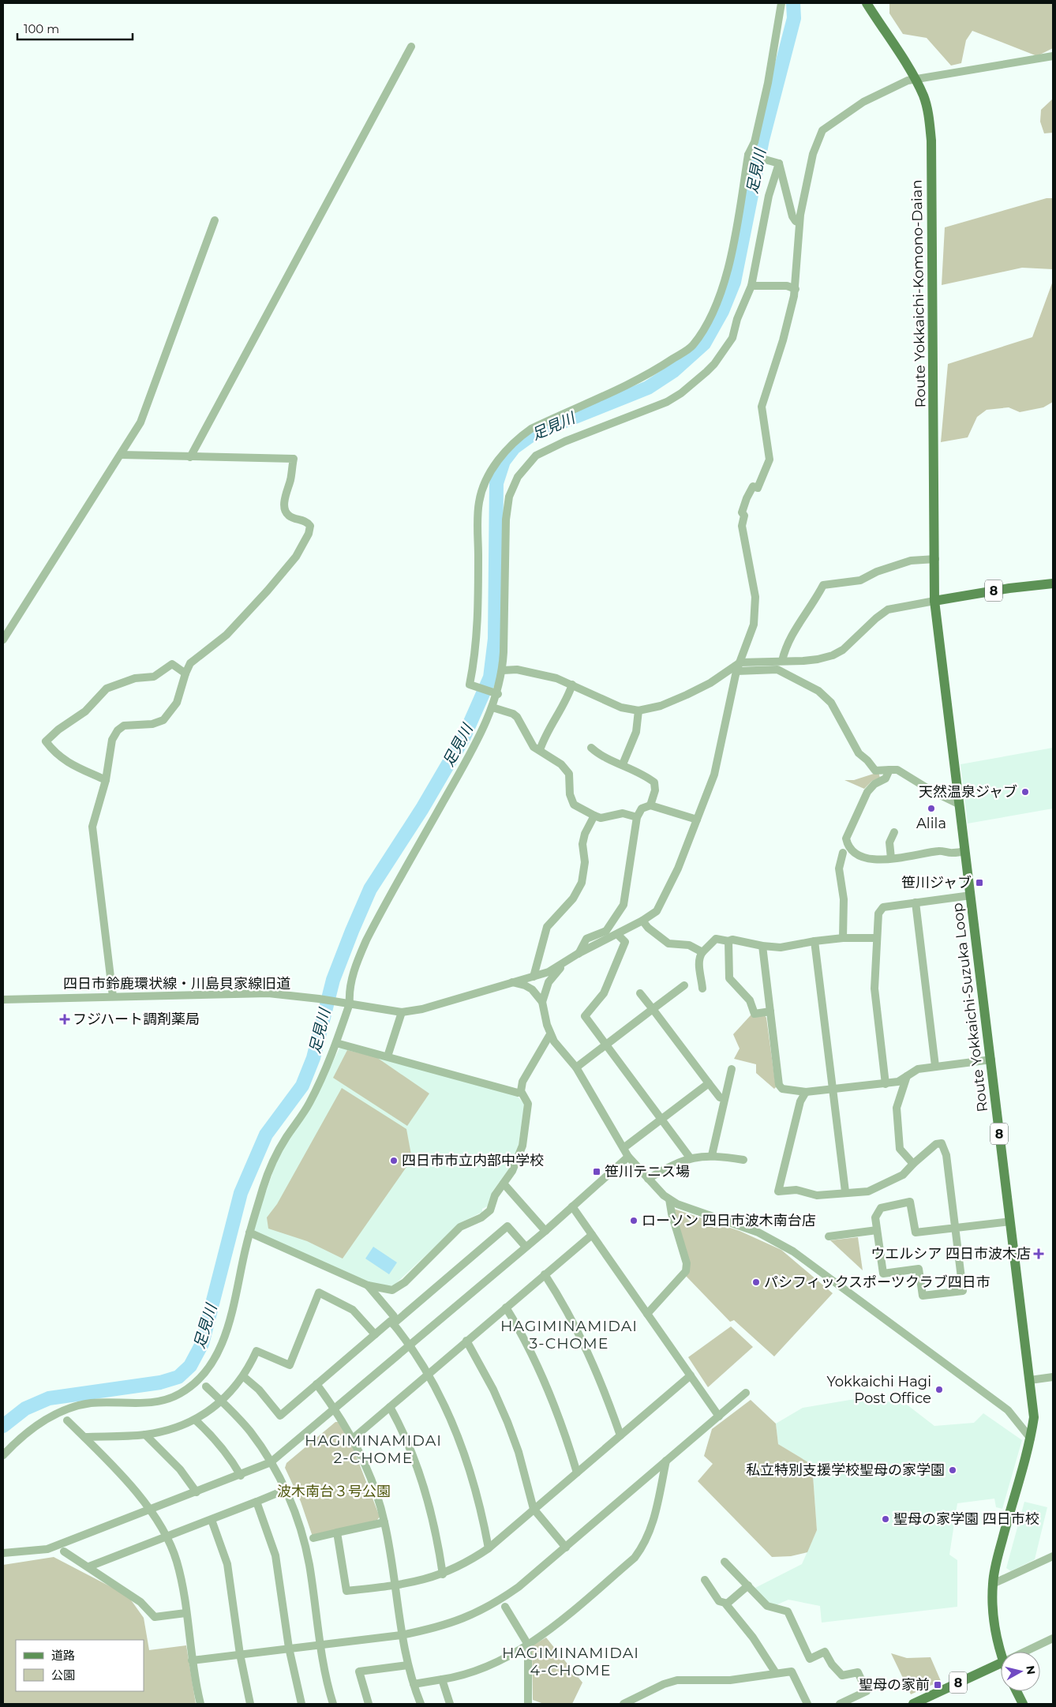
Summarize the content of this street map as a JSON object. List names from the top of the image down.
{
  "streets": {
    "main road": ["Route Yokkaichi-Komono-Daian", "8", "Route Yokkaichi-Suzuka Loop"],
    "street": ["四日市鈴鹿環状線・川島貝家線旧道"]
  },
  "crossings": [
    ["Route Yokkaichi-Komono-Daian", "8"],
    ["Route Yokkaichi-Komono-Daian", "Route Yokkaichi-Suzuka Loop"],
    ["8", "Route Yokkaichi-Suzuka Loop"]
  ],
  "districts": ["HAGIMINAMIDAI 3-CHOME", "HAGIMINAMIDAI 2-CHOME", "HAGIMINAMIDAI 4-CHOME"],
  "water": ["足見川"],
  "parks": ["波木南台３号公園"],
  "places": {
    "other": [
      "天然温泉ジャブ",
      "Alila",
      "四日市市立内部中学校",
      "ローソン 四日市波木南台店",
      "パシフィックスポーツクラブ四日市",
      "Yokkaichi Hagi Post Office",
      "私立特別支援学校聖母の家学園",
      "聖母の家学園 四日市校"
    ],
    "transit": ["笹川ジャブ", "笹川テニス場", "聖母の家前"],
    "health": ["フジハート調剤薬局", "ウエルシア 四日市波木店"]
  },
  "legend": ["道路", "公園"],
  "scale_bar": "100 m",
  "north": "right"
}
